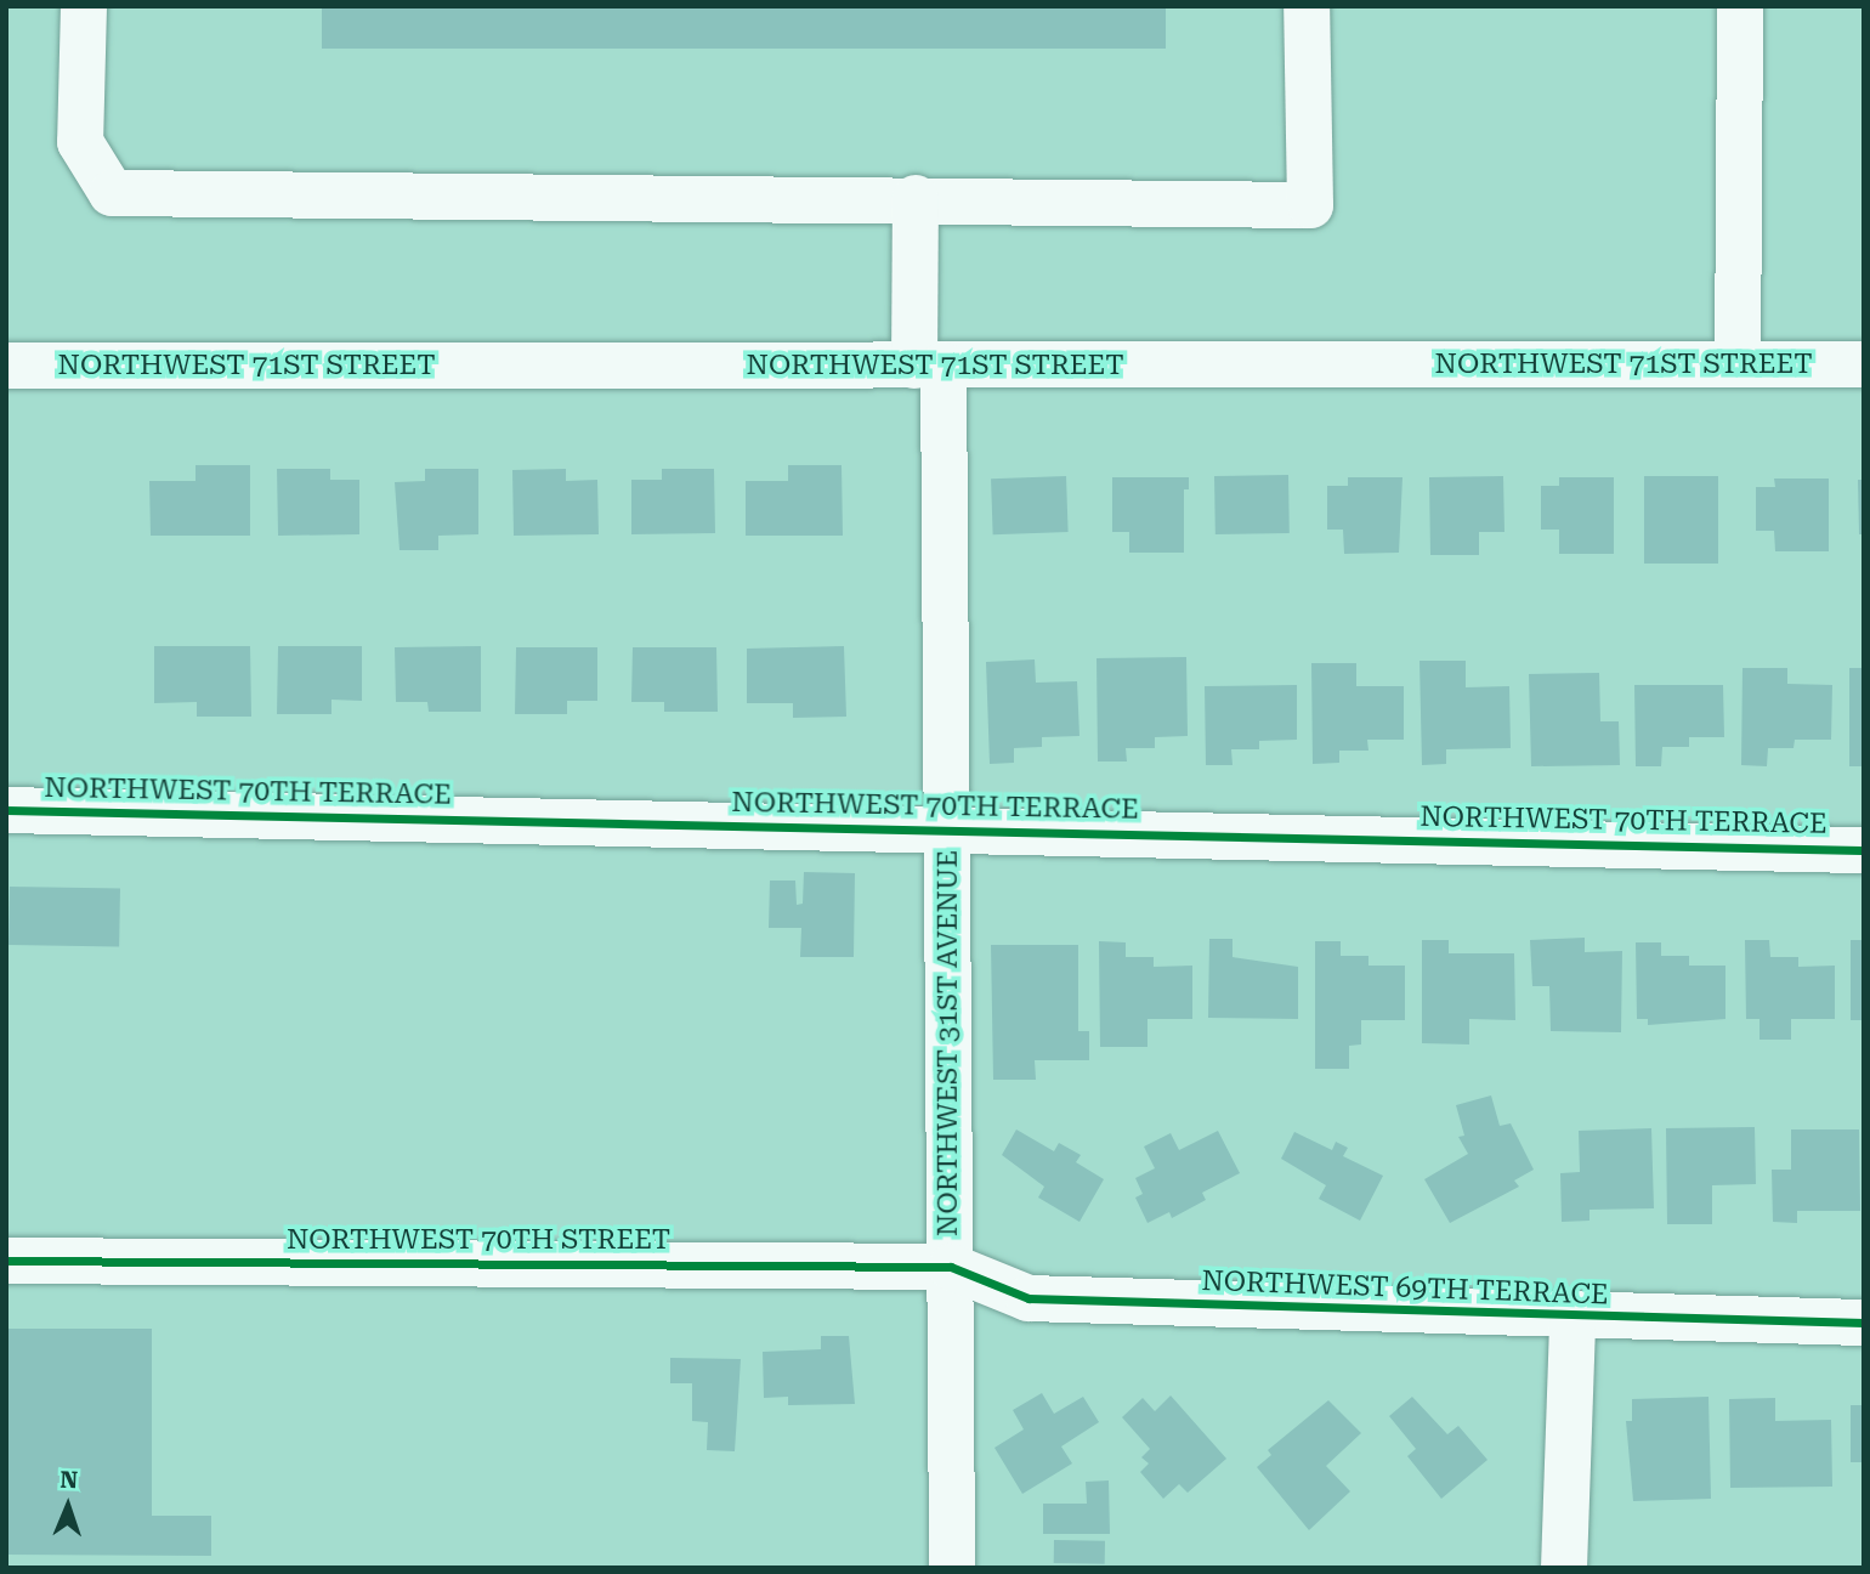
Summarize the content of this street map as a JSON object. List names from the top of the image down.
{
  "streets": {
    "street": [
      "NORTHWEST 71ST STREET",
      "NORTHWEST 70TH TERRACE",
      "NORTHWEST 31ST AVENUE",
      "NORTHWEST 70TH STREET",
      "NORTHWEST 69TH TERRACE"
    ]
  },
  "crossings": [
    ["NORTHWEST 71ST STREET", "NORTHWEST 31ST AVENUE"],
    ["NORTHWEST 70TH TERRACE", "NORTHWEST 31ST AVENUE"],
    ["NORTHWEST 31ST AVENUE", "NORTHWEST 70TH STREET"],
    ["NORTHWEST 31ST AVENUE", "NORTHWEST 69TH TERRACE"],
    ["NORTHWEST 70TH STREET", "NORTHWEST 69TH TERRACE"]
  ],
  "north": "top"
}
